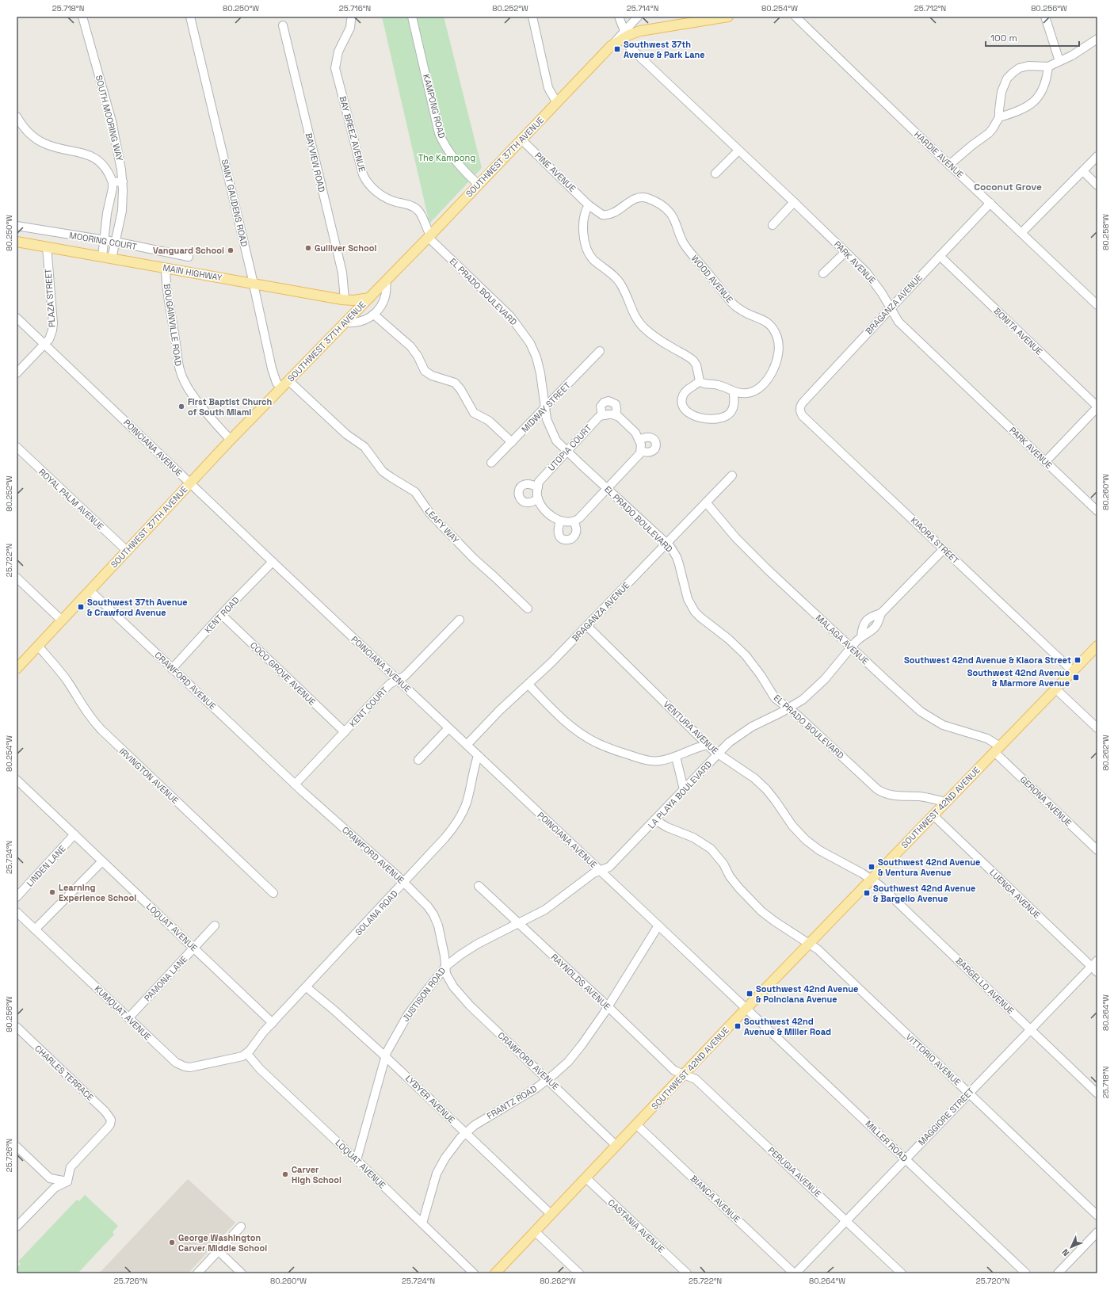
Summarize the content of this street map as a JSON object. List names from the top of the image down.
{
  "streets": {
    "main road": ["SOUTHWEST 37TH AVENUE", "MAIN HIGHWAY", "SOUTHWEST 42ND AVENUE"],
    "street": [
      "KAMPONG ROAD",
      "SOUTH MOORING WAY",
      "BAY BREEZ AVENUE",
      "HARDIE AVENUE",
      "BAYVIEW ROAD",
      "PINE AVENUE",
      "SAINT GAUDENS ROAD",
      "MOORING COURT",
      "PARK AVENUE",
      "WOOD AVENUE",
      "EL PRADO BOULEVARD",
      "PLAZA STREET",
      "BRAGANZA AVENUE",
      "BOUGAINVILLE ROAD",
      "BONITA AVENUE",
      "MIDWAY STREET",
      "POINCIANA AVENUE",
      "UTOPIA COURT",
      "ROYAL PALM AVENUE",
      "LEAFY WAY",
      "KIAORA STREET",
      "KENT ROAD",
      "MALAGA AVENUE",
      "COCO GROVE AVENUE",
      "CRAWFORD AVENUE",
      "KENT COURT",
      "VENTURA AVENUE",
      "IRVINGTON AVENUE",
      "LA PLAYA BOULEVARD",
      "GERONA AVENUE",
      "LINDEN LANE",
      "LUENGA AVENUE",
      "SOLANA ROAD",
      "LOQUAT AVENUE",
      "PAMONA LANE",
      "RAYNOLDS AVENUE",
      "BARGELLO AVENUE",
      "JUSTISON ROAD",
      "KUMQUAT AVENUE",
      "VITTORIO AVENUE",
      "CHARLES TERRACE",
      "LYBYER AVENUE",
      "FRANTZ ROAD",
      "MAGGIORE STREET",
      "MILLER ROAD",
      "PERUGIA AVENUE",
      "BIANCA AVENUE",
      "CASTANIA AVENUE"
    ]
  },
  "crossings": [
    ["KAMPONG ROAD", "SOUTHWEST 37TH AVENUE"],
    ["SOUTH MOORING WAY", "MOORING COURT"],
    ["SOUTH MOORING WAY", "MAIN HIGHWAY"],
    ["BAY BREEZ AVENUE", "SOUTHWEST 37TH AVENUE"],
    ["BAY BREEZ AVENUE", "EL PRADO BOULEVARD"],
    ["HARDIE AVENUE", "BRAGANZA AVENUE"],
    ["SOUTHWEST 37TH AVENUE", "PINE AVENUE"],
    ["SOUTHWEST 37TH AVENUE", "SAINT GAUDENS ROAD"],
    ["SOUTHWEST 37TH AVENUE", "MAIN HIGHWAY"],
    ["SOUTHWEST 37TH AVENUE", "EL PRADO BOULEVARD"],
    ["SOUTHWEST 37TH AVENUE", "BOUGAINVILLE ROAD"],
    ["SOUTHWEST 37TH AVENUE", "POINCIANA AVENUE"],
    ["SOUTHWEST 37TH AVENUE", "ROYAL PALM AVENUE"],
    ["SOUTHWEST 37TH AVENUE", "LEAFY WAY"],
    ["SOUTHWEST 37TH AVENUE", "CRAWFORD AVENUE"],
    ["SOUTHWEST 37TH AVENUE", "IRVINGTON AVENUE"],
    ["BAYVIEW ROAD", "MAIN HIGHWAY"],
    ["PINE AVENUE", "WOOD AVENUE"],
    ["SAINT GAUDENS ROAD", "MAIN HIGHWAY"],
    ["PARK AVENUE", "BRAGANZA AVENUE"],
    ["MAIN HIGHWAY", "PLAZA STREET"],
    ["MAIN HIGHWAY", "BOUGAINVILLE ROAD"],
    ["EL PRADO BOULEVARD", "BRAGANZA AVENUE"],
    ["EL PRADO BOULEVARD", "MIDWAY STREET"],
    ["EL PRADO BOULEVARD", "UTOPIA COURT"],
    ["EL PRADO BOULEVARD", "LA PLAYA BOULEVARD"],
    ["EL PRADO BOULEVARD", "SOUTHWEST 42ND AVENUE"],
    ["PLAZA STREET", "POINCIANA AVENUE"],
    ["BRAGANZA AVENUE", "BONITA AVENUE"],
    ["BRAGANZA AVENUE", "POINCIANA AVENUE"],
    ["BRAGANZA AVENUE", "KIAORA STREET"],
    ["BRAGANZA AVENUE", "MALAGA AVENUE"],
    ["BRAGANZA AVENUE", "VENTURA AVENUE"],
    ["POINCIANA AVENUE", "KENT ROAD"],
    ["POINCIANA AVENUE", "KENT COURT"],
    ["POINCIANA AVENUE", "LA PLAYA BOULEVARD"],
    ["POINCIANA AVENUE", "SOUTHWEST 42ND AVENUE"],
    ["POINCIANA AVENUE", "SOLANA ROAD"],
    ["POINCIANA AVENUE", "JUSTISON ROAD"],
    ["POINCIANA AVENUE", "FRANTZ ROAD"],
    ["POINCIANA AVENUE", "MILLER ROAD"],
    ["KIAORA STREET", "LA PLAYA BOULEVARD"],
    ["KIAORA STREET", "SOUTHWEST 42ND AVENUE"],
    ["KENT ROAD", "COCO GROVE AVENUE"],
    ["KENT ROAD", "CRAWFORD AVENUE"],
    ["MALAGA AVENUE", "LA PLAYA BOULEVARD"],
    ["MALAGA AVENUE", "GERONA AVENUE"],
    ["MALAGA AVENUE", "SOUTHWEST 42ND AVENUE"],
    ["COCO GROVE AVENUE", "KENT COURT"],
    ["CRAWFORD AVENUE", "KENT COURT"],
    ["CRAWFORD AVENUE", "SOUTHWEST 42ND AVENUE"],
    ["CRAWFORD AVENUE", "SOLANA ROAD"],
    ["CRAWFORD AVENUE", "JUSTISON ROAD"],
    ["CRAWFORD AVENUE", "FRANTZ ROAD"],
    ["VENTURA AVENUE", "LA PLAYA BOULEVARD"],
    ["VENTURA AVENUE", "SOUTHWEST 42ND AVENUE"],
    ["VENTURA AVENUE", "BARGELLO AVENUE"],
    ["LA PLAYA BOULEVARD", "JUSTISON ROAD"],
    ["LA PLAYA BOULEVARD", "VITTORIO AVENUE"],
    ["GERONA AVENUE", "SOUTHWEST 42ND AVENUE"],
    ["SOUTHWEST 42ND AVENUE", "LUENGA AVENUE"],
    ["SOUTHWEST 42ND AVENUE", "RAYNOLDS AVENUE"],
    ["SOUTHWEST 42ND AVENUE", "BARGELLO AVENUE"],
    ["SOUTHWEST 42ND AVENUE", "VITTORIO AVENUE"],
    ["SOUTHWEST 42ND AVENUE", "LYBYER AVENUE"],
    ["SOUTHWEST 42ND AVENUE", "MILLER ROAD"],
    ["SOUTHWEST 42ND AVENUE", "PERUGIA AVENUE"],
    ["SOUTHWEST 42ND AVENUE", "BIANCA AVENUE"],
    ["SOUTHWEST 42ND AVENUE", "CASTANIA AVENUE"],
    ["LINDEN LANE", "LOQUAT AVENUE"],
    ["LUENGA AVENUE", "MAGGIORE STREET"],
    ["SOLANA ROAD", "LOQUAT AVENUE"],
    ["SOLANA ROAD", "KUMQUAT AVENUE"],
    ["SOLANA ROAD", "LYBYER AVENUE"],
    ["LOQUAT AVENUE", "PAMONA LANE"],
    ["LOQUAT AVENUE", "JUSTISON ROAD"],
    ["LOQUAT AVENUE", "KUMQUAT AVENUE"],
    ["LOQUAT AVENUE", "FRANTZ ROAD"],
    ["PAMONA LANE", "KUMQUAT AVENUE"],
    ["RAYNOLDS AVENUE", "JUSTISON ROAD"],
    ["RAYNOLDS AVENUE", "FRANTZ ROAD"],
    ["RAYNOLDS AVENUE", "PERUGIA AVENUE"],
    ["BARGELLO AVENUE", "MAGGIORE STREET"],
    ["JUSTISON ROAD", "LYBYER AVENUE"],
    ["VITTORIO AVENUE", "MAGGIORE STREET"],
    ["LYBYER AVENUE", "FRANTZ ROAD"],
    ["MAGGIORE STREET", "MILLER ROAD"],
    ["MAGGIORE STREET", "PERUGIA AVENUE"],
    ["MAGGIORE STREET", "BIANCA AVENUE"]
  ],
  "districts": ["Coconut Grove"],
  "parks": ["The Kampong"],
  "places": {
    "transit": [
      "Southwest 37th Avenue & Park Lane",
      "Southwest 37th Avenue & Crawford Avenue",
      "Southwest 42nd Avenue & Kiaora Street",
      "Southwest 42nd Avenue & Marmore Avenue",
      "Southwest 42nd Avenue & Ventura Avenue",
      "Southwest 42nd Avenue & Bargello Avenue",
      "Southwest 42nd Avenue & Poinciana Avenue",
      "Southwest 42nd Avenue & Miller Road"
    ],
    "other": [
      "Gulliver School",
      "Vanguard School",
      "First Baptist Church of South Miami",
      "Learning Experience School",
      "Carver High School",
      "George Washington Carver Middle School"
    ]
  },
  "scale_bar": "100 m",
  "north": "bottom left",
  "coordinates": [
    "25.718°N",
    "80.250°W",
    "25.716°N",
    "80.252°W",
    "25.714°N",
    "80.254°W",
    "25.712°N",
    "80.256°W",
    "80.258°W",
    "80.260°W",
    "25.722°N",
    "80.262°W",
    "25.724°N",
    "80.264°W",
    "25.726°N",
    "25.720°N"
  ]
}
